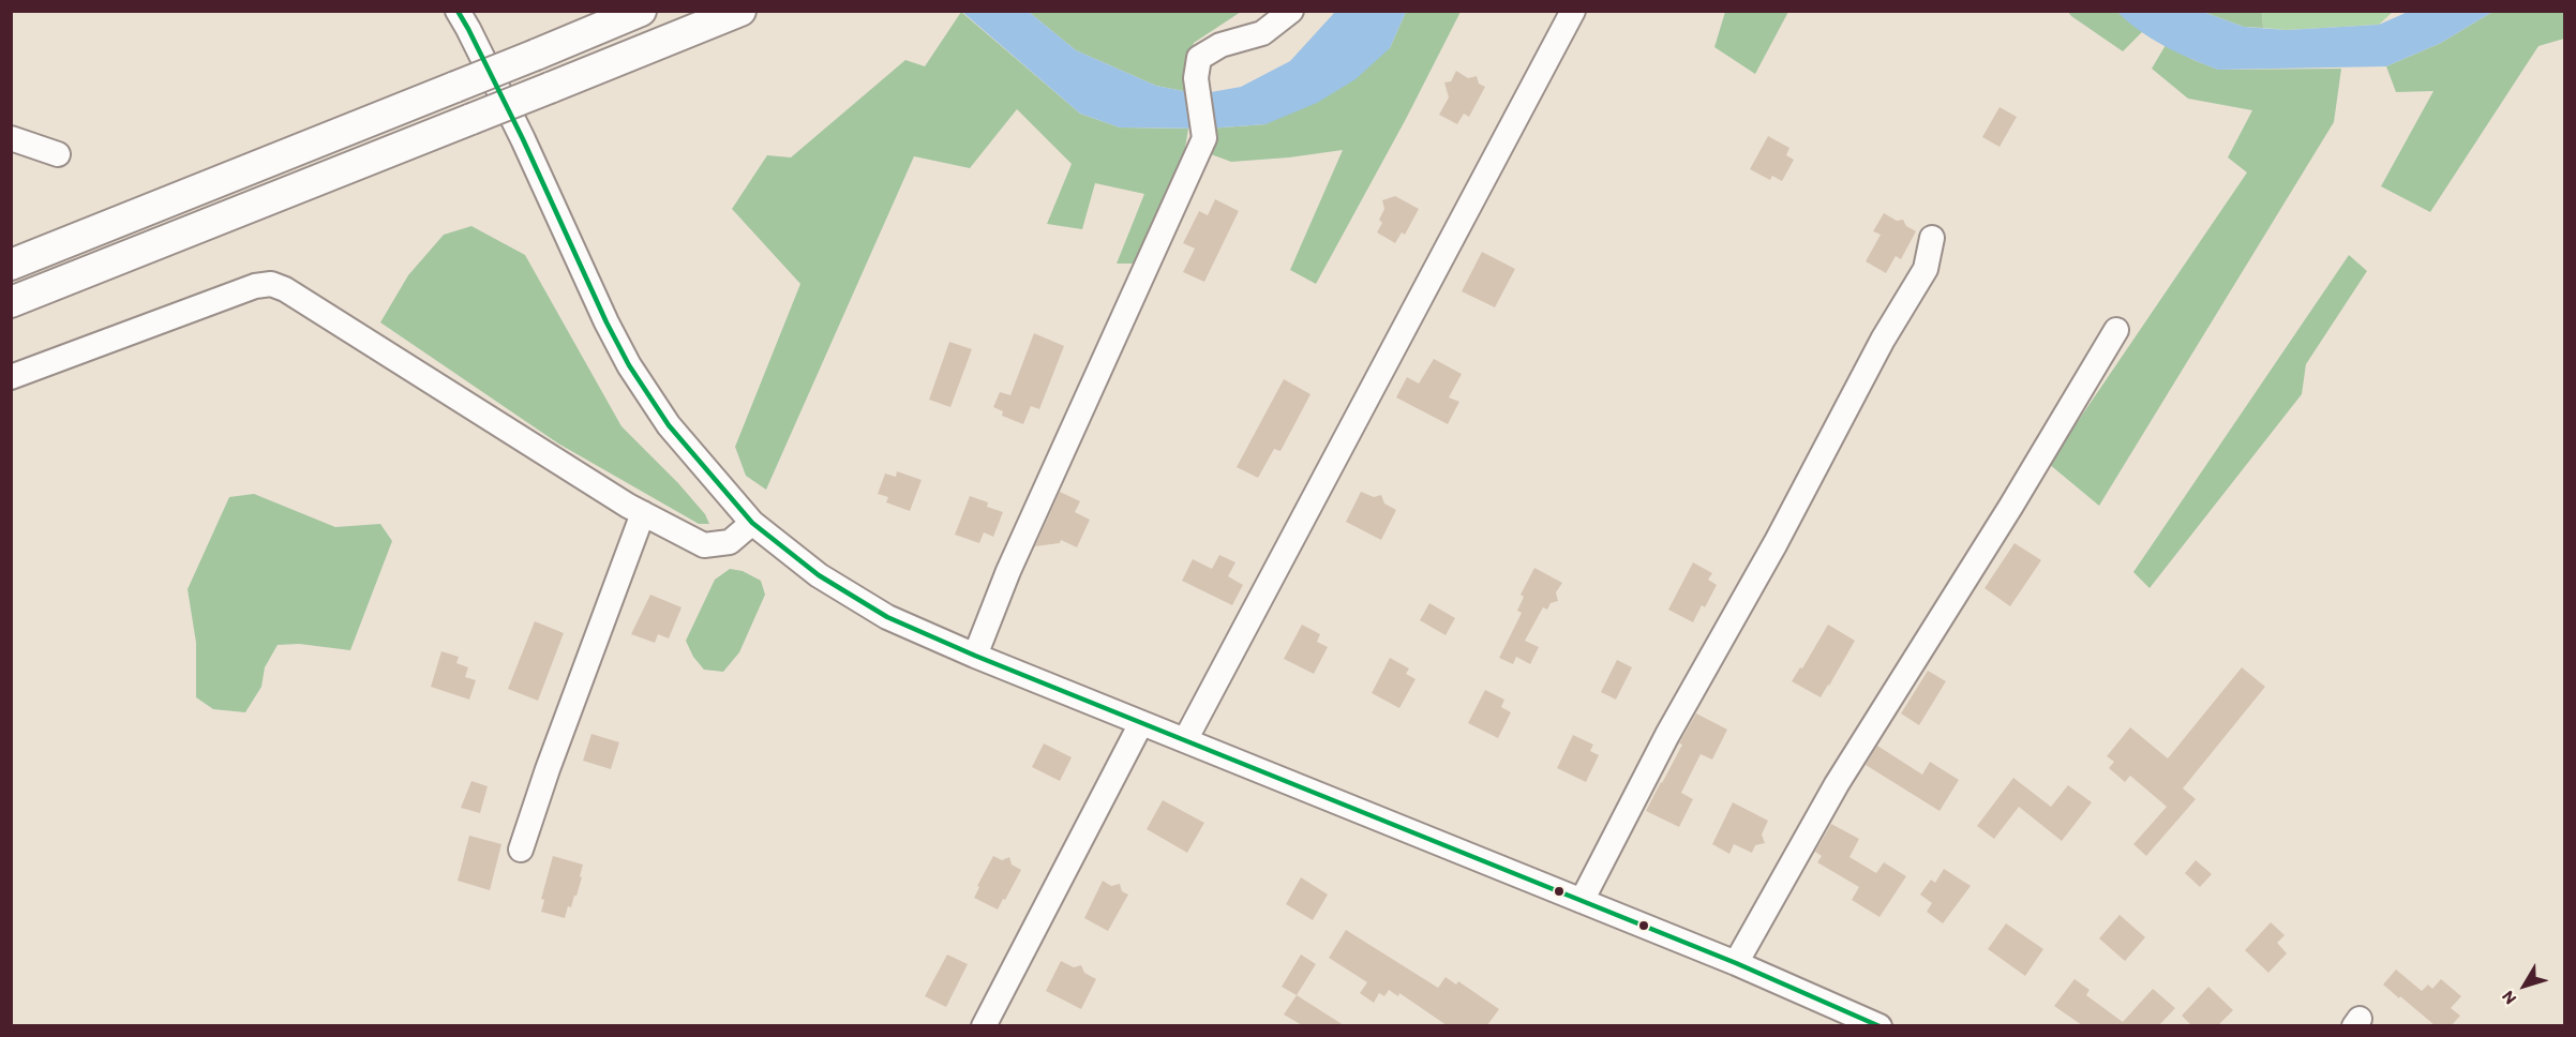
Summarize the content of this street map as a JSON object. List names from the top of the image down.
{
  "north": "bottom left"
}
